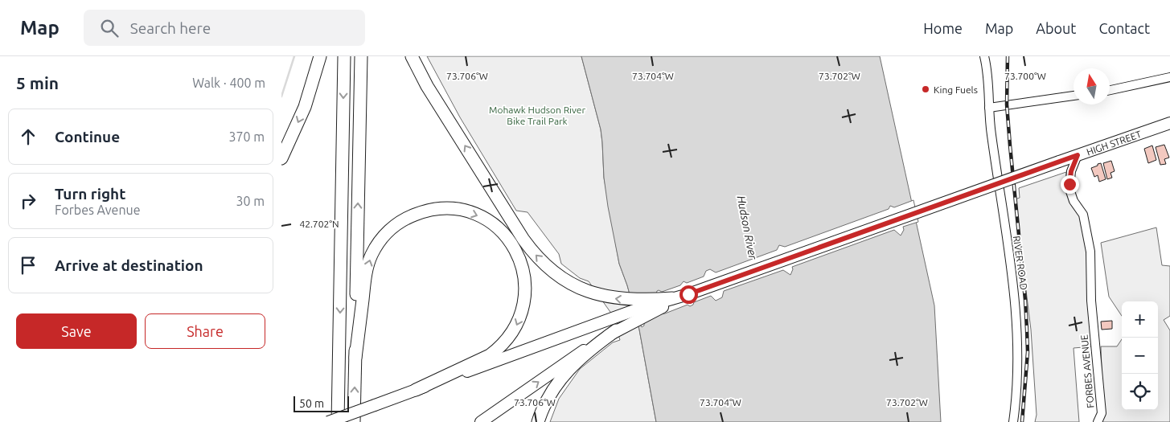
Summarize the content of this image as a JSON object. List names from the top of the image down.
{
  "streets": {
    "main road": ["HIGH STREET"],
    "street": ["RIVER ROAD", "FORBES AVENUE"]
  },
  "crossings": [
    ["HIGH STREET", "FORBES AVENUE"]
  ],
  "water": ["Hudson River"],
  "parks": ["Mohawk Hudson River Bike Trail Park"],
  "places": ["King Fuels"],
  "scale_bar": "50 m",
  "north": "top",
  "page": {
    "header": "Map",
    "search": "Search here",
    "nav": [
      "Home",
      "Map",
      "About",
      "Contact"
    ],
    "heading": ["5 min", "Walk · 400 m"],
    "list": [
      ["Continue", "370 m"],
      ["Turn right", "Forbes Avenue", "30 m"],
      "Arrive at destination"
    ],
    "buttons": ["Save", "Share"],
    "map_buttons": ["+", "−"],
    "scale": "50 m"
  },
  "coordinates": [
    "73.706°W",
    "73.704°W",
    "73.702°W",
    "73.700°W",
    "42.702°N"
  ]
}
